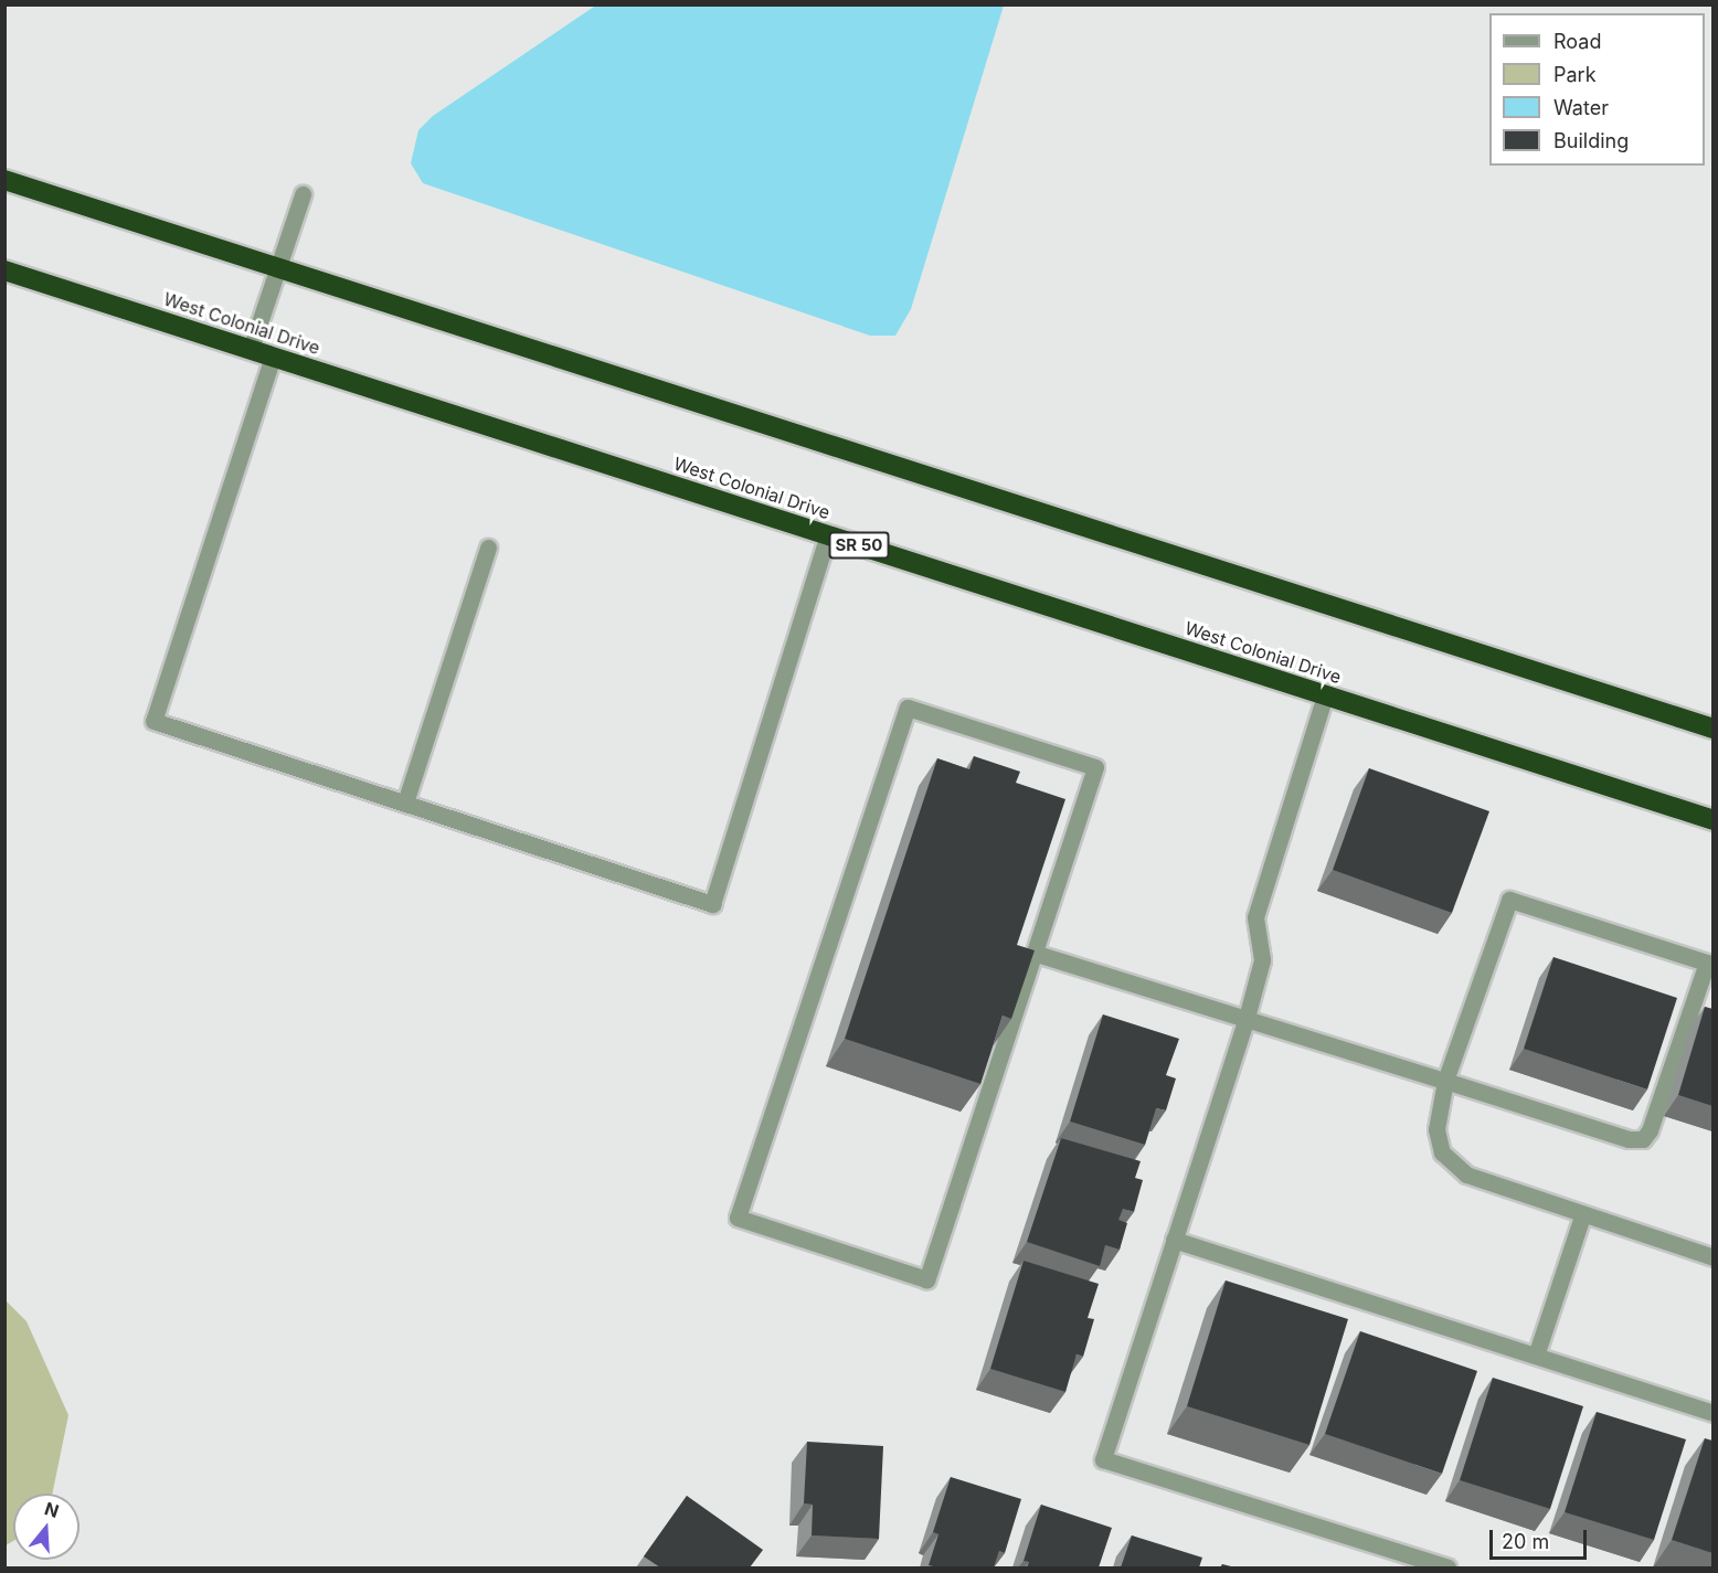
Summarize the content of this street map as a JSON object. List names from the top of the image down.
{
  "streets": {
    "highway": ["West Colonial Drive", "SR 50"]
  },
  "legend": [
    "Road",
    "Park",
    "Water",
    "Building"
  ],
  "scale_bar": "20 m",
  "north": "top"
}
